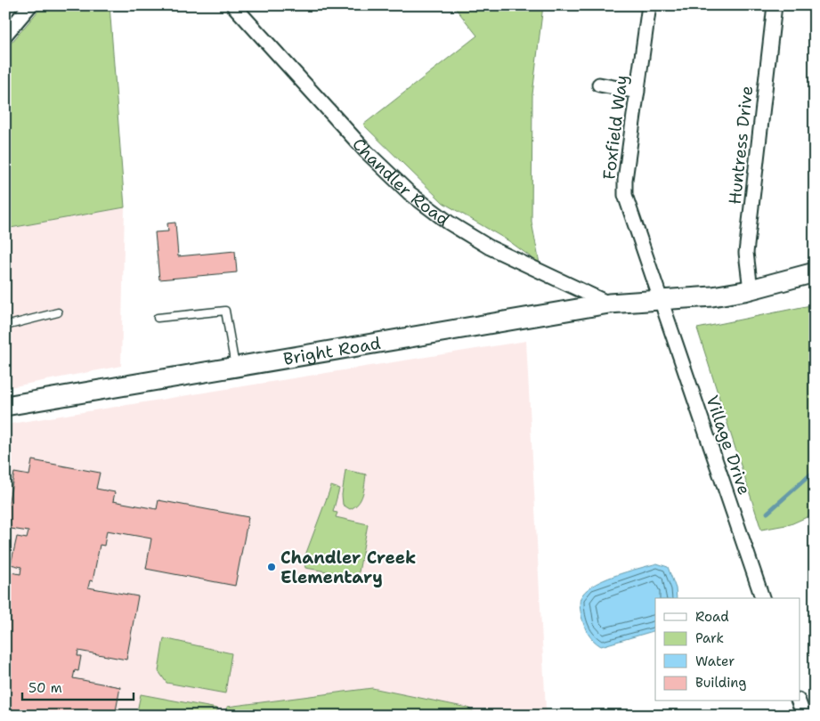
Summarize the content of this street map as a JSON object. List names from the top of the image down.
{
  "streets": {
    "street": [
      "Foxfield Way",
      "Huntress Drive",
      "Chandler Road",
      "Bright Road",
      "Village Drive"
    ]
  },
  "crossings": [
    ["Foxfield Way", "Bright Road"],
    ["Foxfield Way", "Village Drive"],
    ["Chandler Road", "Bright Road"],
    ["Bright Road", "Village Drive"]
  ],
  "places": ["Chandler Creek Elementary"],
  "legend": [
    "Road",
    "Park",
    "Water",
    "Building"
  ],
  "scale_bar": "50 m"
}
